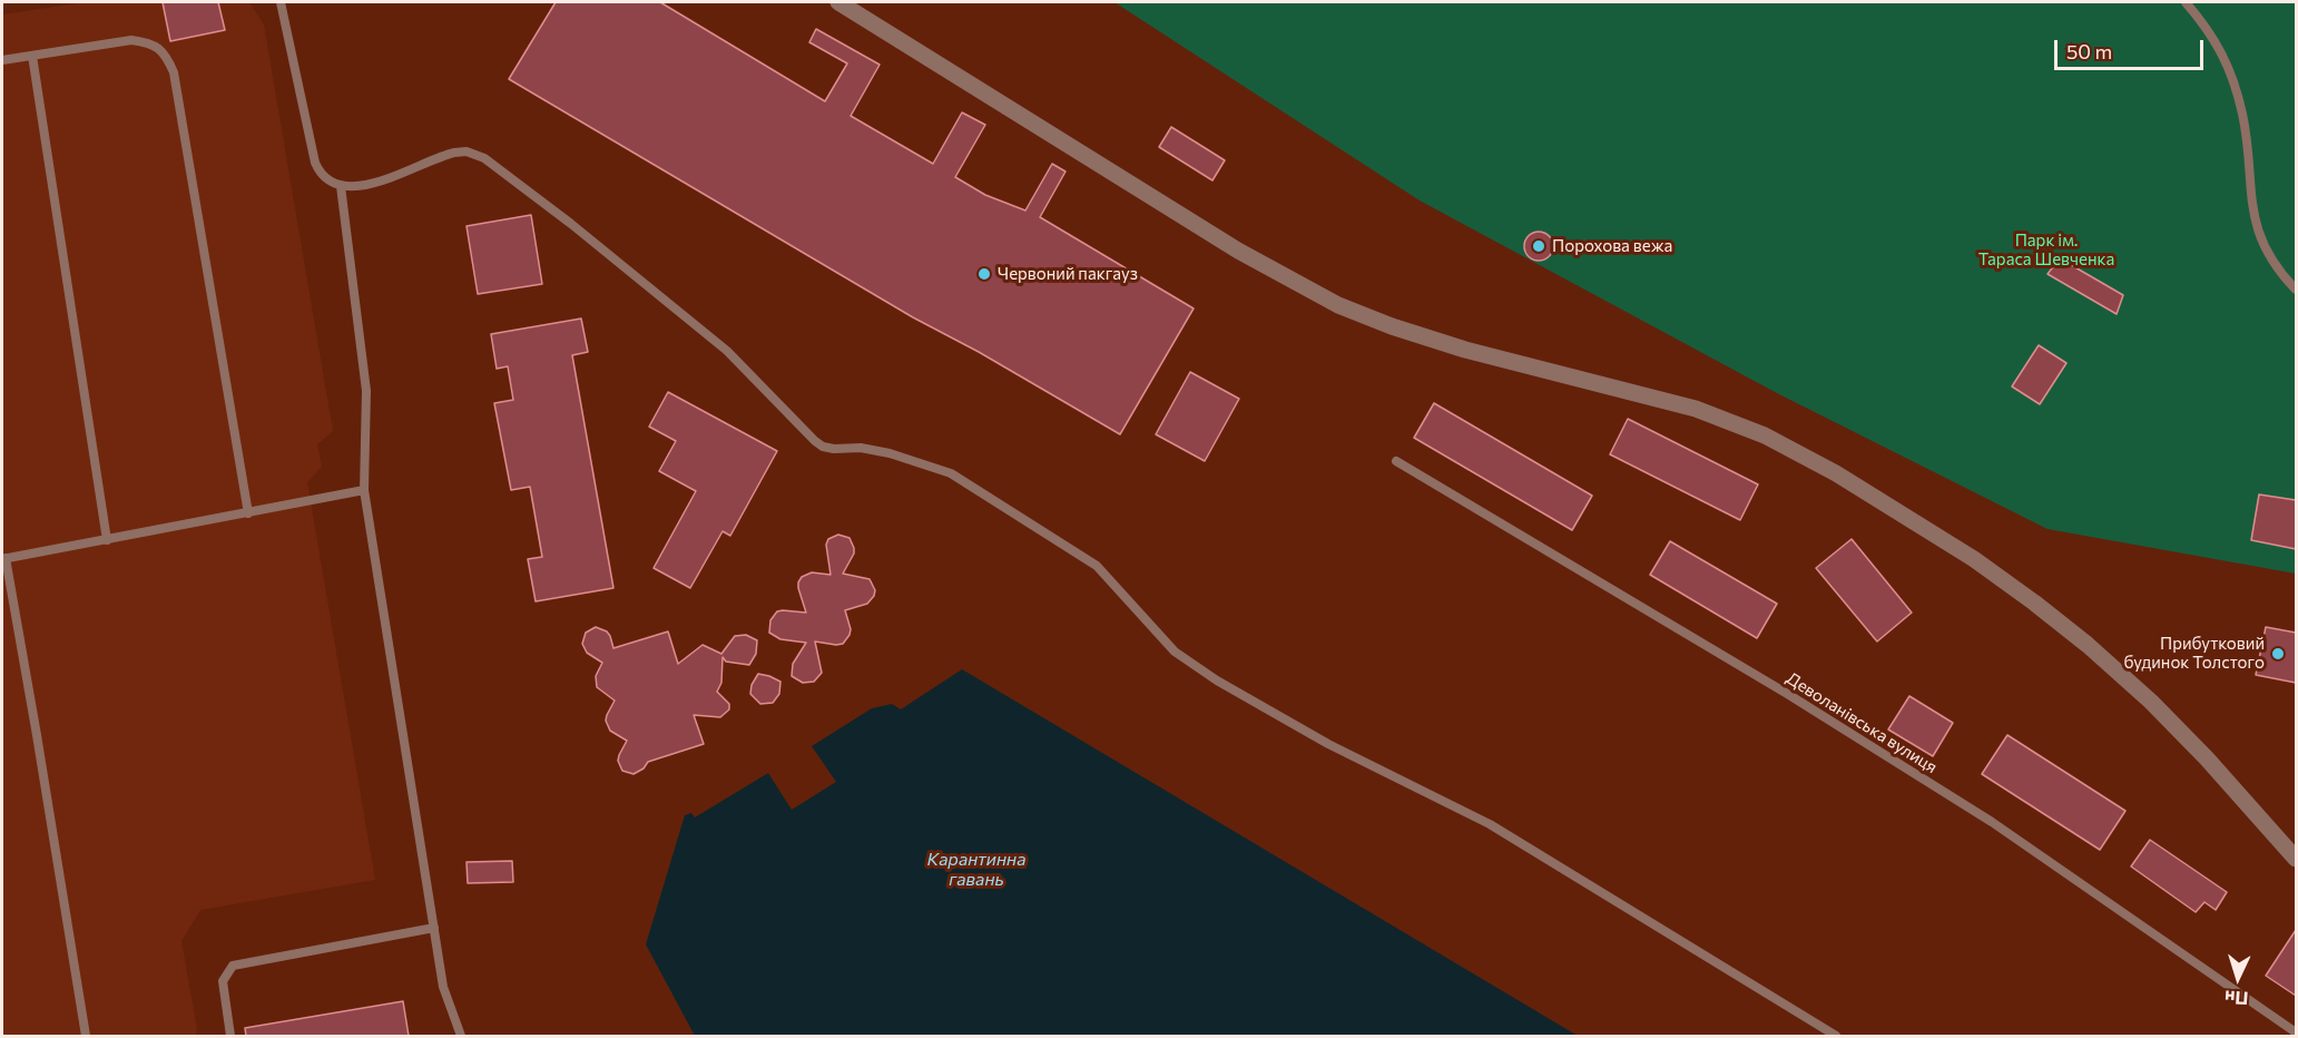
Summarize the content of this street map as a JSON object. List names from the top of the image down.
{
  "streets": {
    "lane": ["Деволанівська вулиця"]
  },
  "water": ["Карантинна гавань"],
  "parks": ["Парк ім. Тараса Шевченка"],
  "places": ["Порохова вежа", "Червоний пакгауз", "Прибутковий будинок Толстого"],
  "scale_bar": "50 m",
  "north": "bottom"
}
